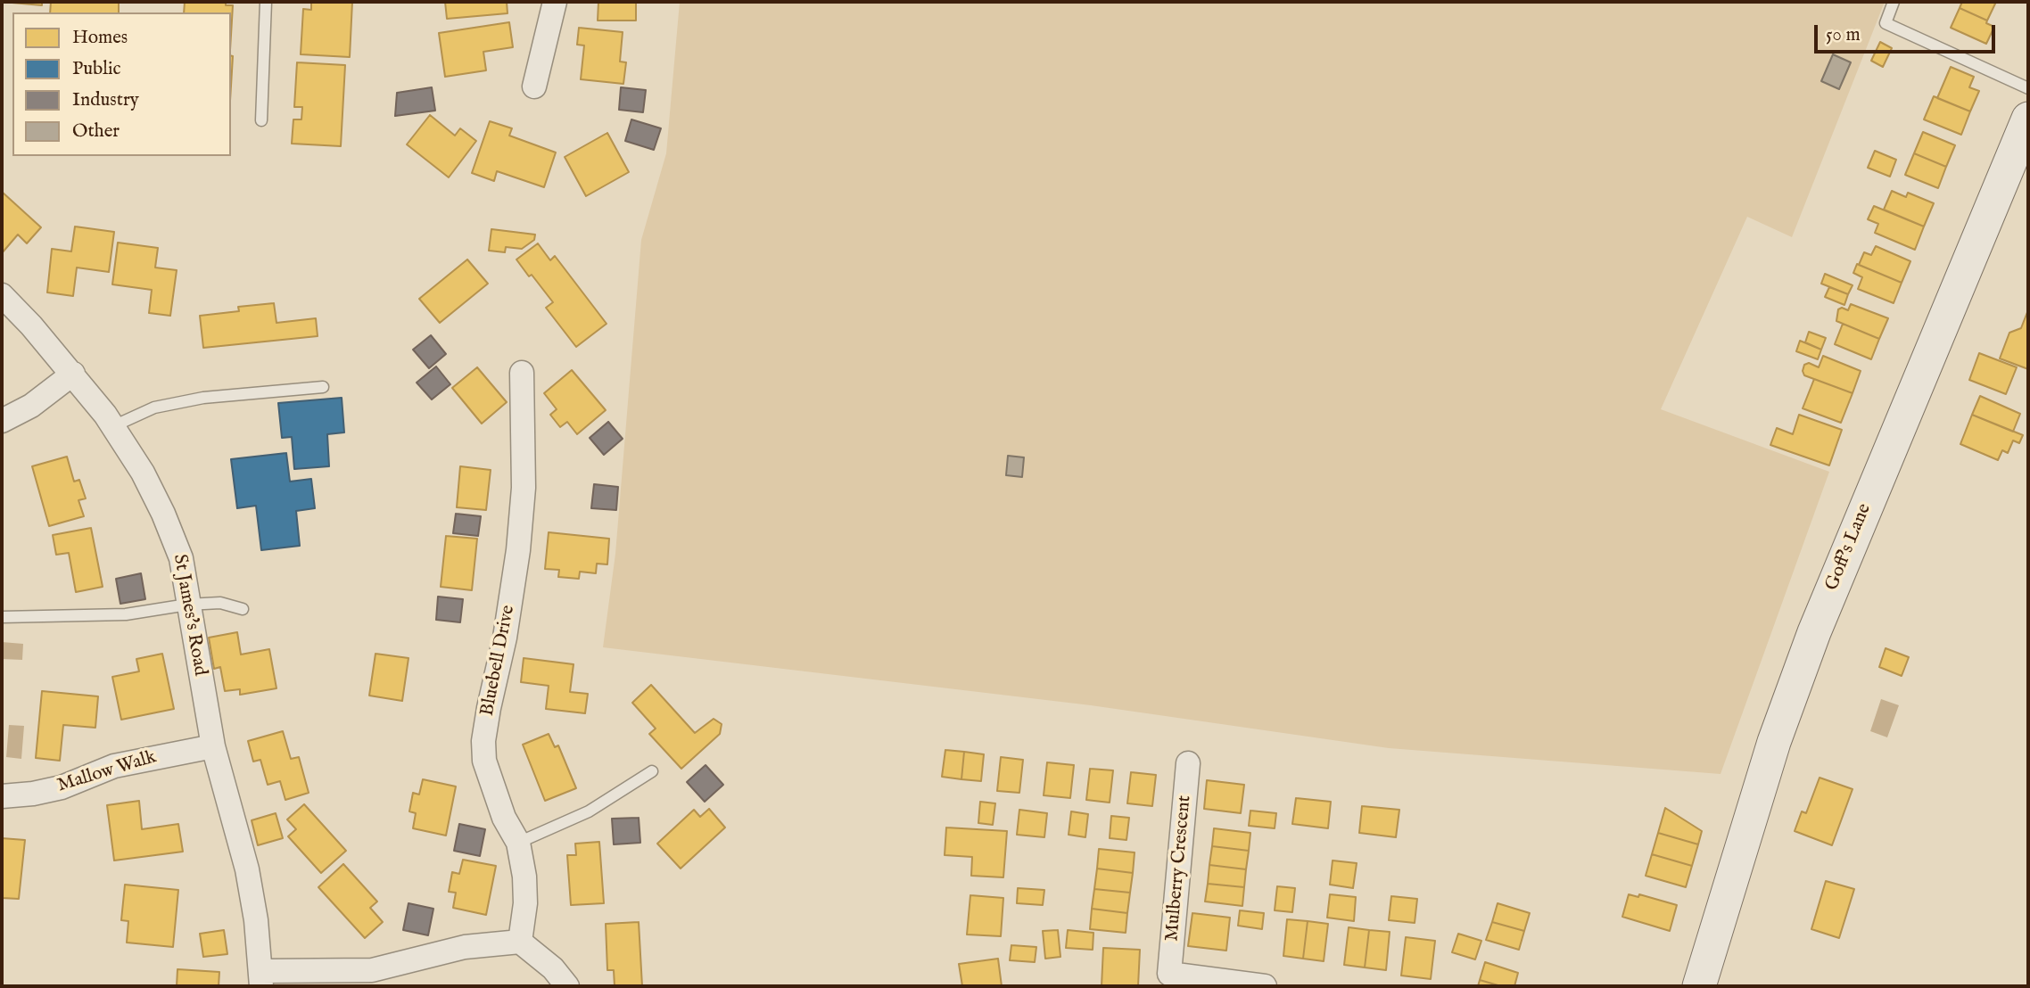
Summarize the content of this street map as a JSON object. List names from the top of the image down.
{
  "streets": {
    "main road": ["Goff's Lane"],
    "street": [
      "St James's Road",
      "Bluebell Drive",
      "Mallow Walk",
      "Mulberry Crescent"
    ]
  },
  "crossings": [
    ["St James's Road", "Mallow Walk"]
  ],
  "legend": [
    "Homes",
    "Public",
    "Industry",
    "Other"
  ],
  "scale_bar": "50 m"
}
